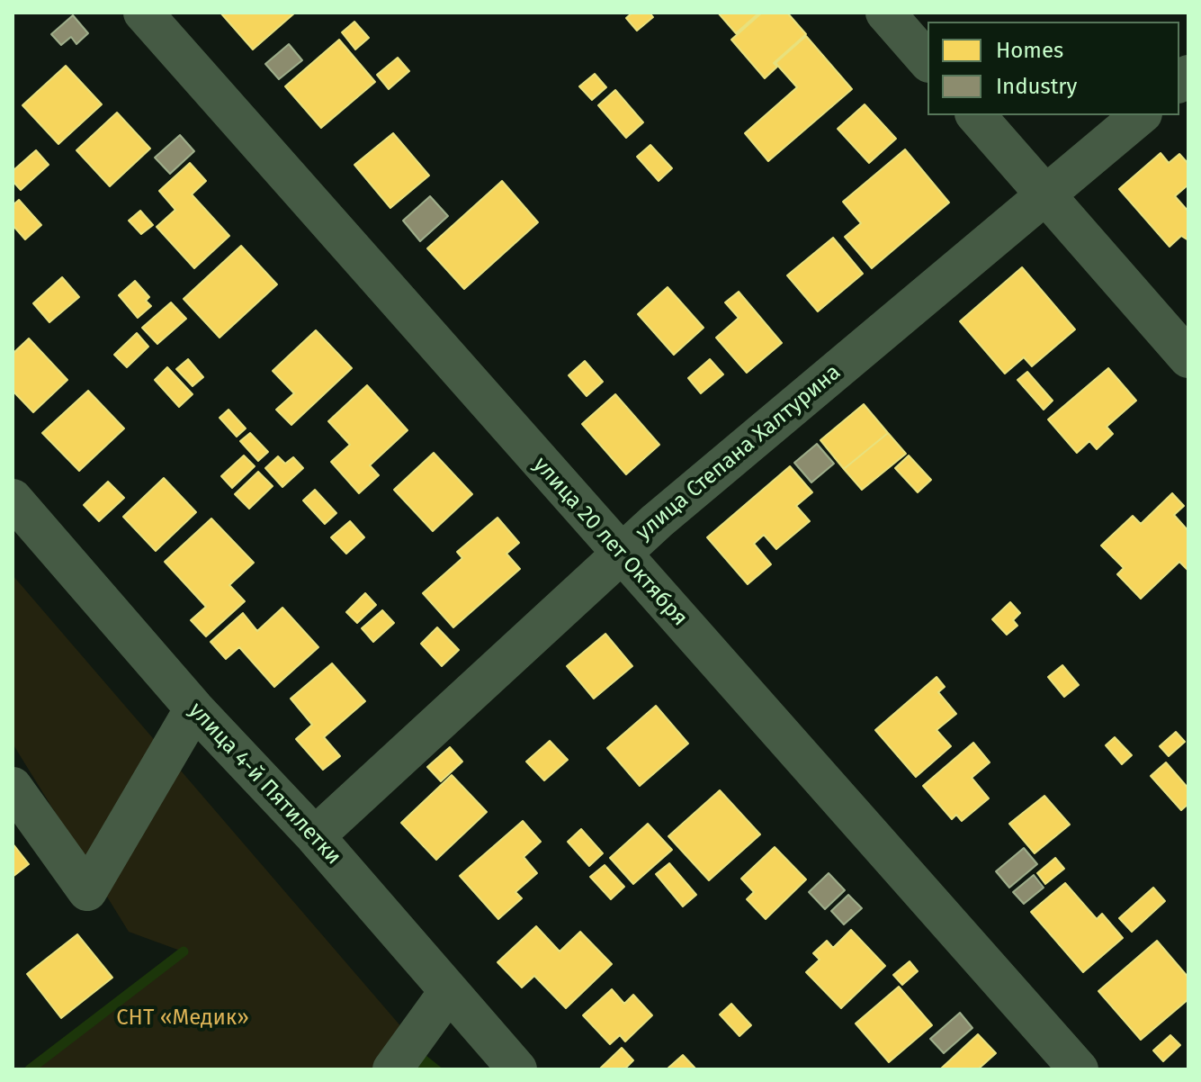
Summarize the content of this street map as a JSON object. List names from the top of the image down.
{
  "streets": {
    "street": ["улица Степана Халтурина", "улица 20 лет Октября", "улица 4-й Пятилетки"]
  },
  "crossings": [
    ["улица Степана Халтурина", "улица 20 лет Октября"],
    ["улица Степана Халтурина", "улица 4-й Пятилетки"]
  ],
  "parks": ["СНТ «Медик»"],
  "legend": ["Homes", "Industry"]
}
